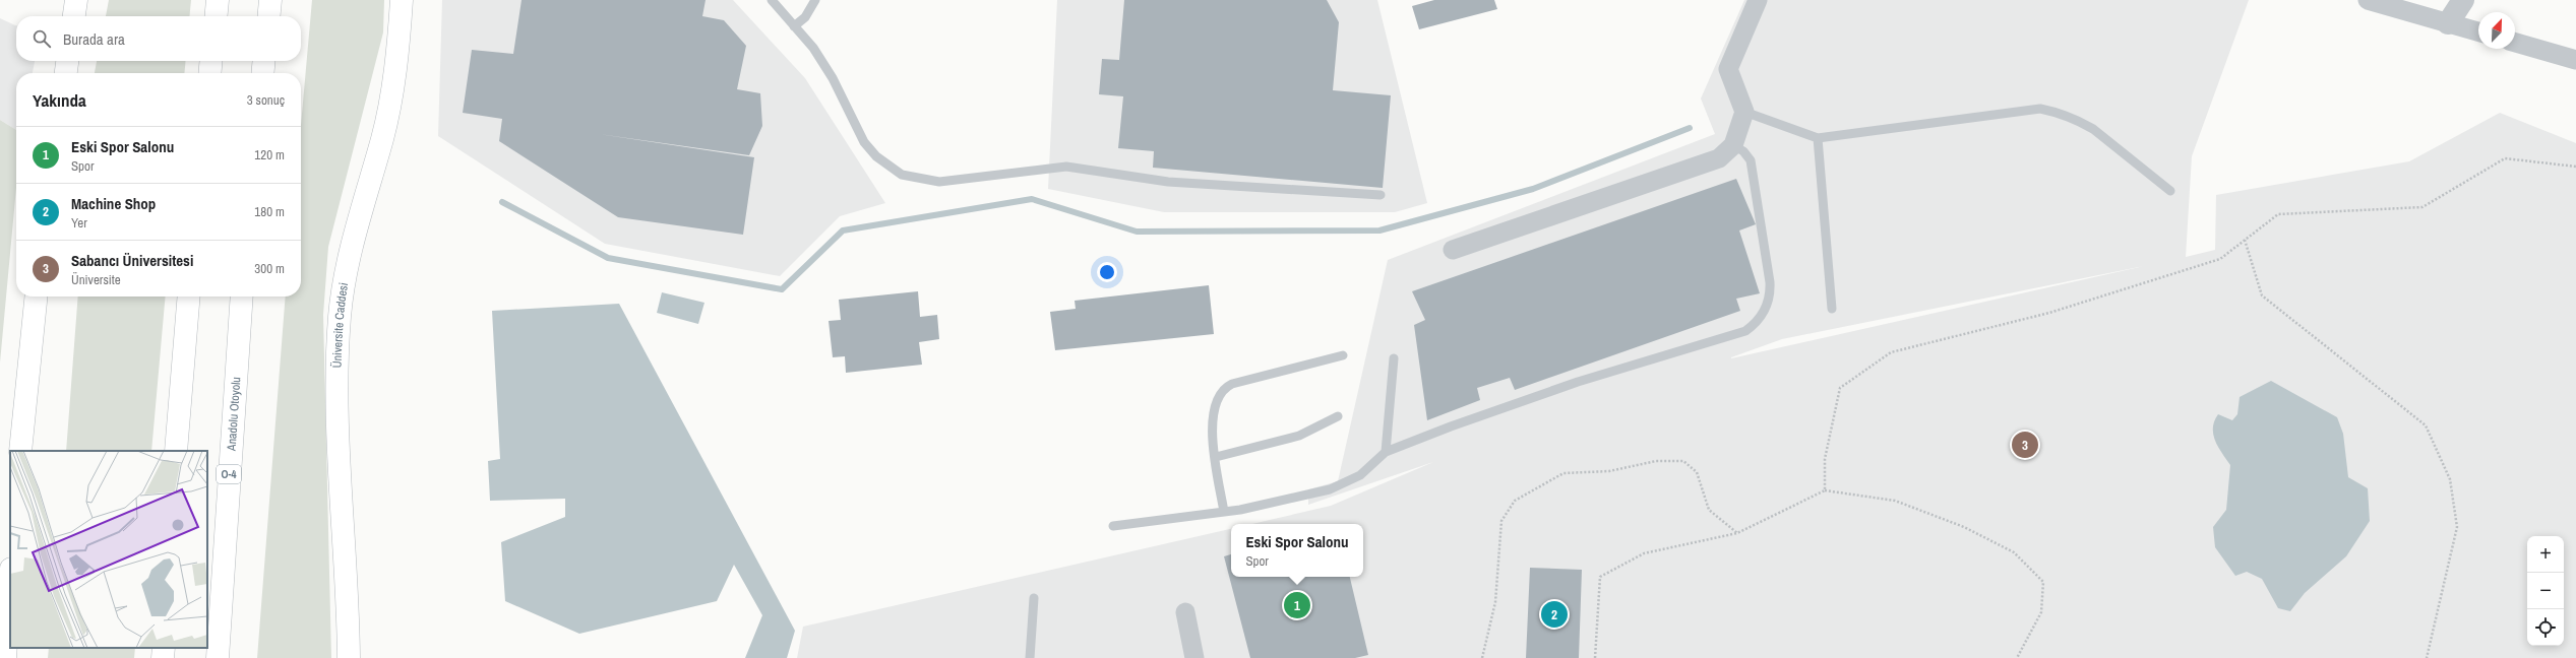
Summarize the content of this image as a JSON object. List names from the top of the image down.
{
  "streets": {
    "main road": ["Üniversite Caddesi", "Anadolu Otoyolu", "O-4"]
  },
  "north": "top right",
  "page": {
    "search": "Burada ara",
    "heading": ["Yakında", "3 sonuç"],
    "list": [
      {
        "mark": "1",
        "name": "Eski Spor Salonu",
        "note": "Spor",
        "value": "120 m"
      },
      {
        "mark": "2",
        "name": "Machine Shop",
        "note": "Yer",
        "value": "180 m"
      },
      {
        "mark": "3",
        "name": "Sabancı Üniversitesi",
        "note": "Üniversite",
        "value": "300 m"
      }
    ],
    "pins": ["3", "1", "2"],
    "popup": ["Eski Spor Salonu", "Spor"],
    "map_buttons": ["+", "−"]
  }
}
